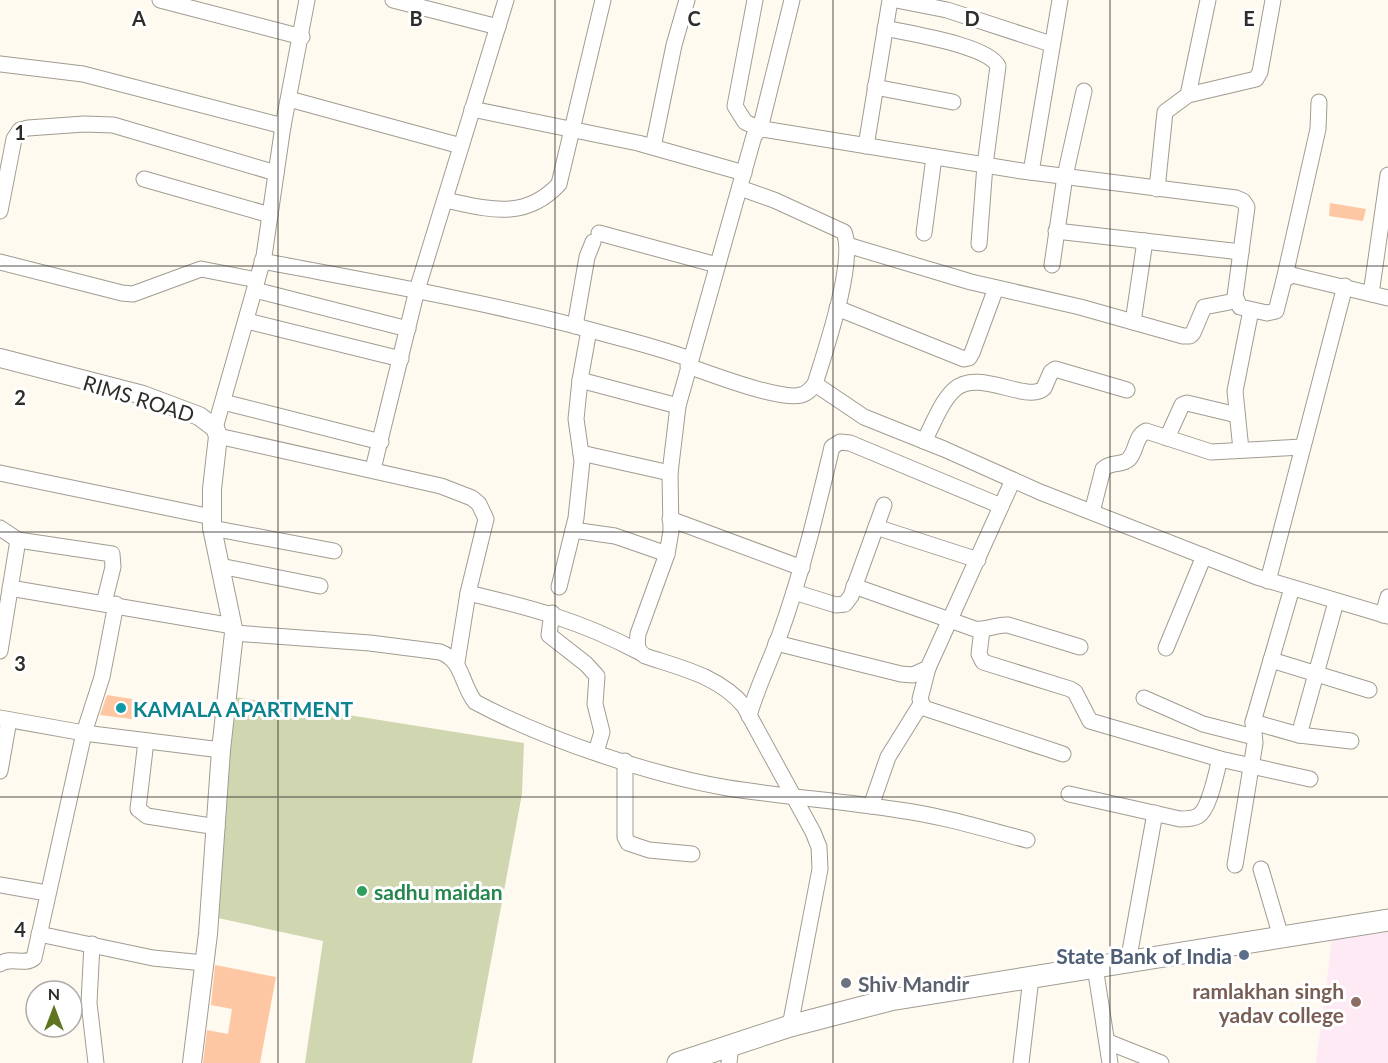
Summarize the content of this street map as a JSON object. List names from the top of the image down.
{
  "streets": {
    "street": ["RIMS ROAD"]
  },
  "places": [
    "KAMALA APARTMENT",
    "sadhu maidan",
    "State Bank of India",
    "Shiv Mandir",
    "ramlakhan singh yadav college"
  ],
  "north": "top",
  "grid": {
    "columns": [
      "A",
      "B",
      "C",
      "D",
      "E"
    ],
    "rows": [
      "1",
      "2",
      "3",
      "4"
    ]
  }
}
